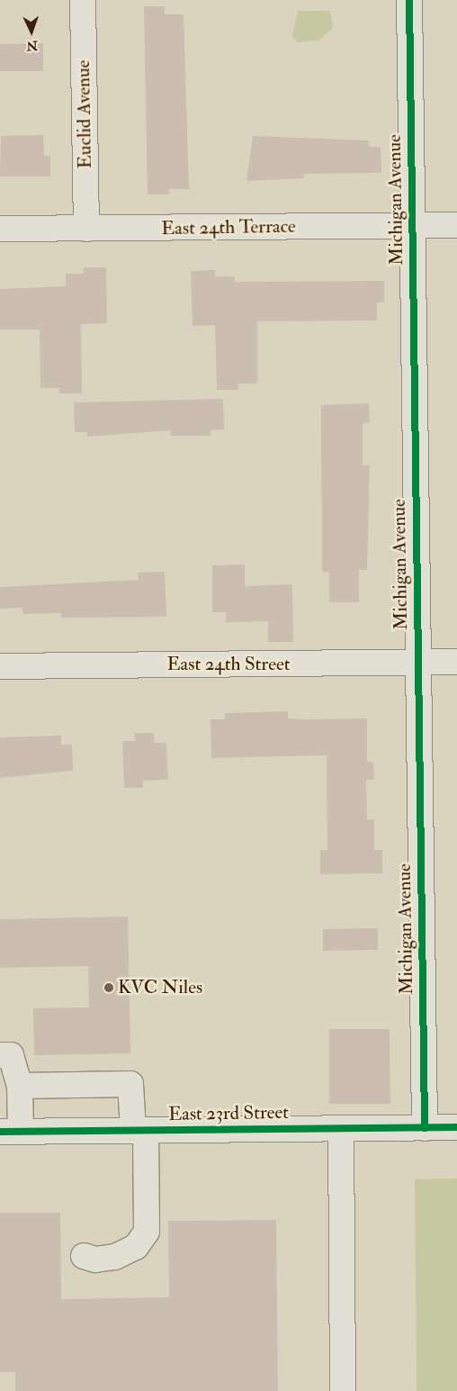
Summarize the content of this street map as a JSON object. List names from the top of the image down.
{
  "streets": {
    "street": [
      "Euclid Avenue",
      "Michigan Avenue",
      "East 24th Terrace",
      "East 24th Street",
      "East 23rd Street"
    ]
  },
  "crossings": [
    ["Euclid Avenue", "East 24th Terrace"],
    ["Michigan Avenue", "East 24th Terrace"],
    ["Michigan Avenue", "East 24th Street"],
    ["Michigan Avenue", "East 23rd Street"]
  ],
  "places": ["KVC Niles"],
  "north": "bottom"
}
